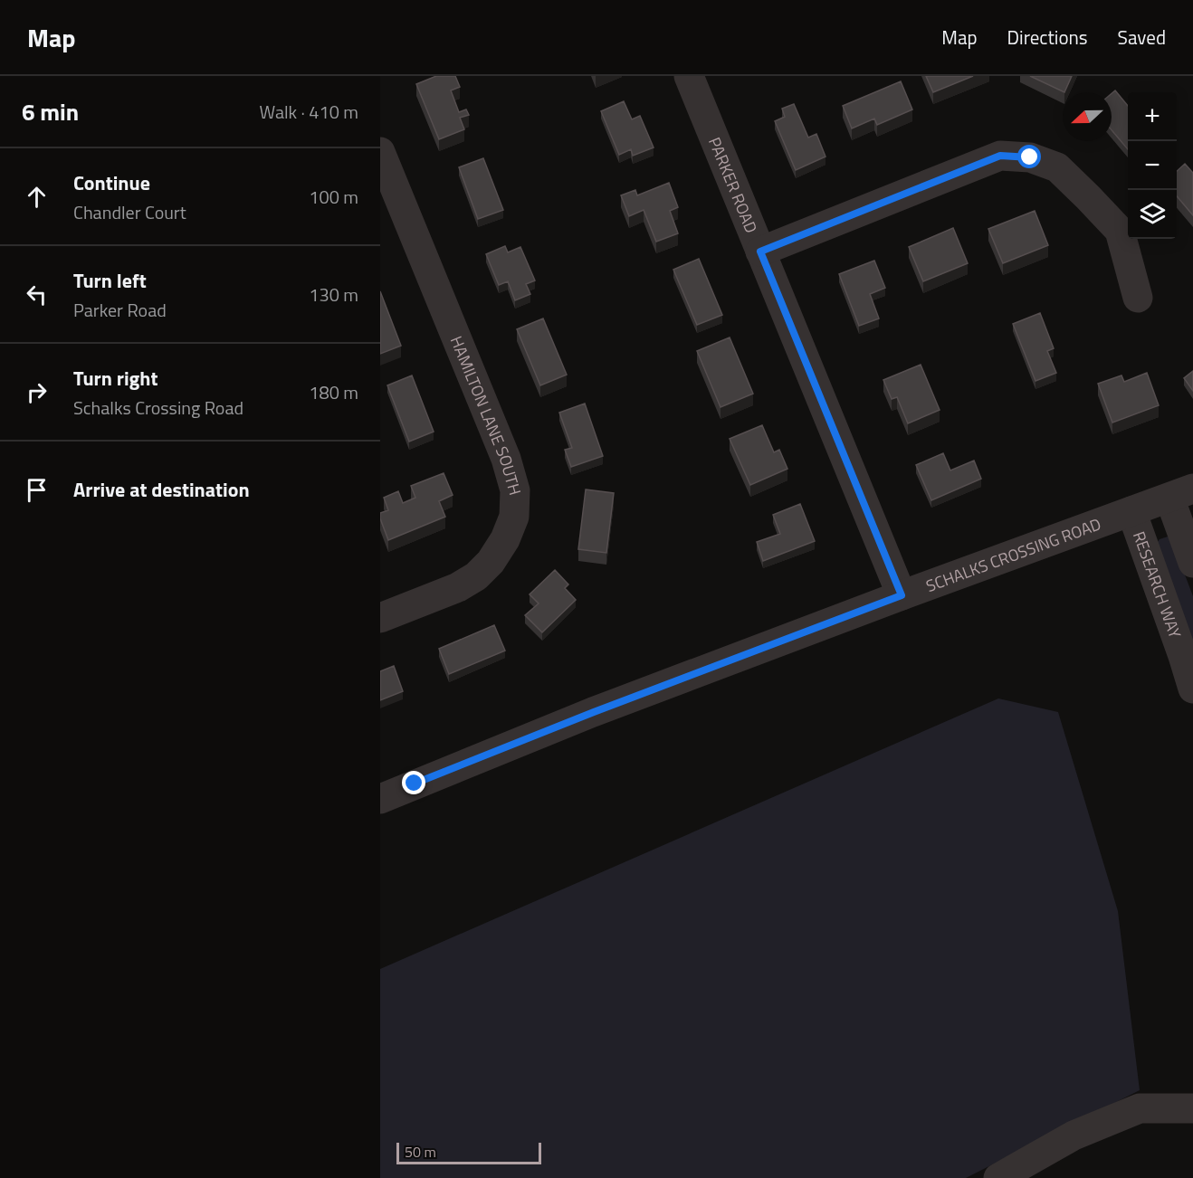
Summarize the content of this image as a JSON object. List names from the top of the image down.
{
  "streets": {
    "street": [
      "PARKER ROAD",
      "HAMILTON LANE SOUTH",
      "SCHALKS CROSSING ROAD",
      "RESEARCH WAY"
    ]
  },
  "crossings": [
    ["PARKER ROAD", "SCHALKS CROSSING ROAD"],
    ["SCHALKS CROSSING ROAD", "RESEARCH WAY"]
  ],
  "scale_bar": "50 m",
  "north": "left",
  "page": {
    "header": "Map",
    "nav": ["Map", "Directions", "Saved"],
    "heading": ["6 min", "Walk · 410 m"],
    "map_buttons": ["+", "−"],
    "list": [
      ["Continue", "Chandler Court", "100 m"],
      ["Turn left", "Parker Road", "130 m"],
      ["Turn right", "Schalks Crossing Road", "180 m"],
      "Arrive at destination"
    ],
    "scale": "50 m"
  }
}
